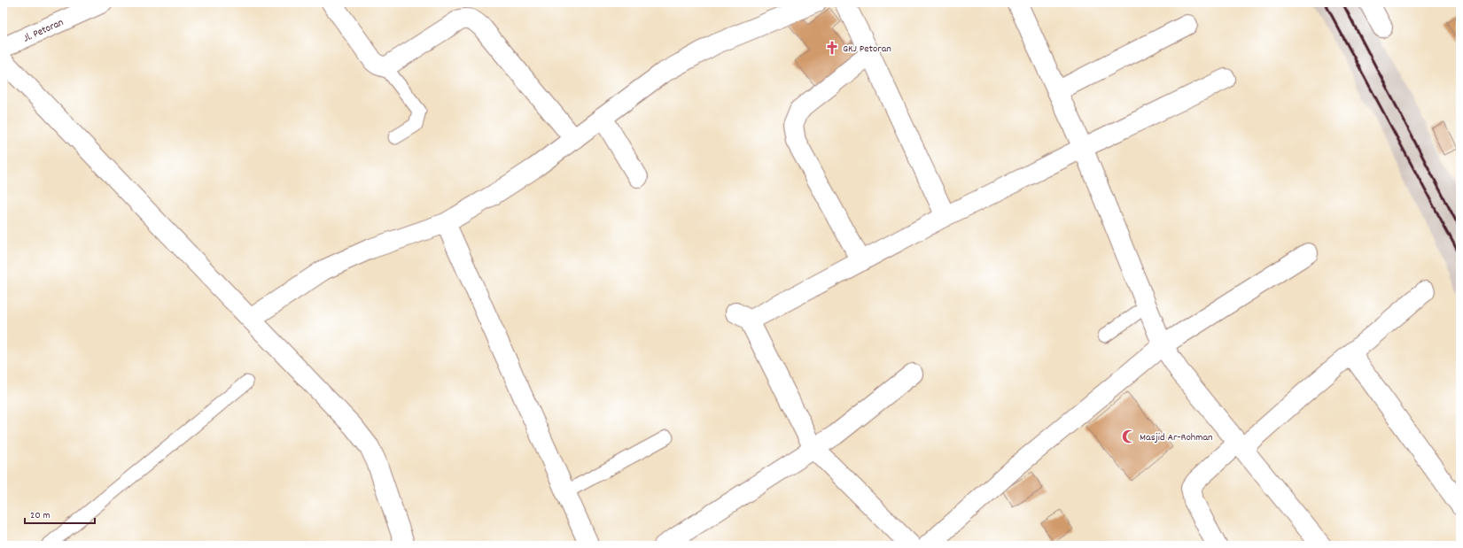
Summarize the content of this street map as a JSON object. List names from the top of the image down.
{
  "streets": {
    "street": ["Jl. Petoran"]
  },
  "places": {
    "church": ["GKJ Petoran"],
    "mosque": ["Masjid Ar-Rohman"]
  },
  "scale_bar": "20 m"
}
